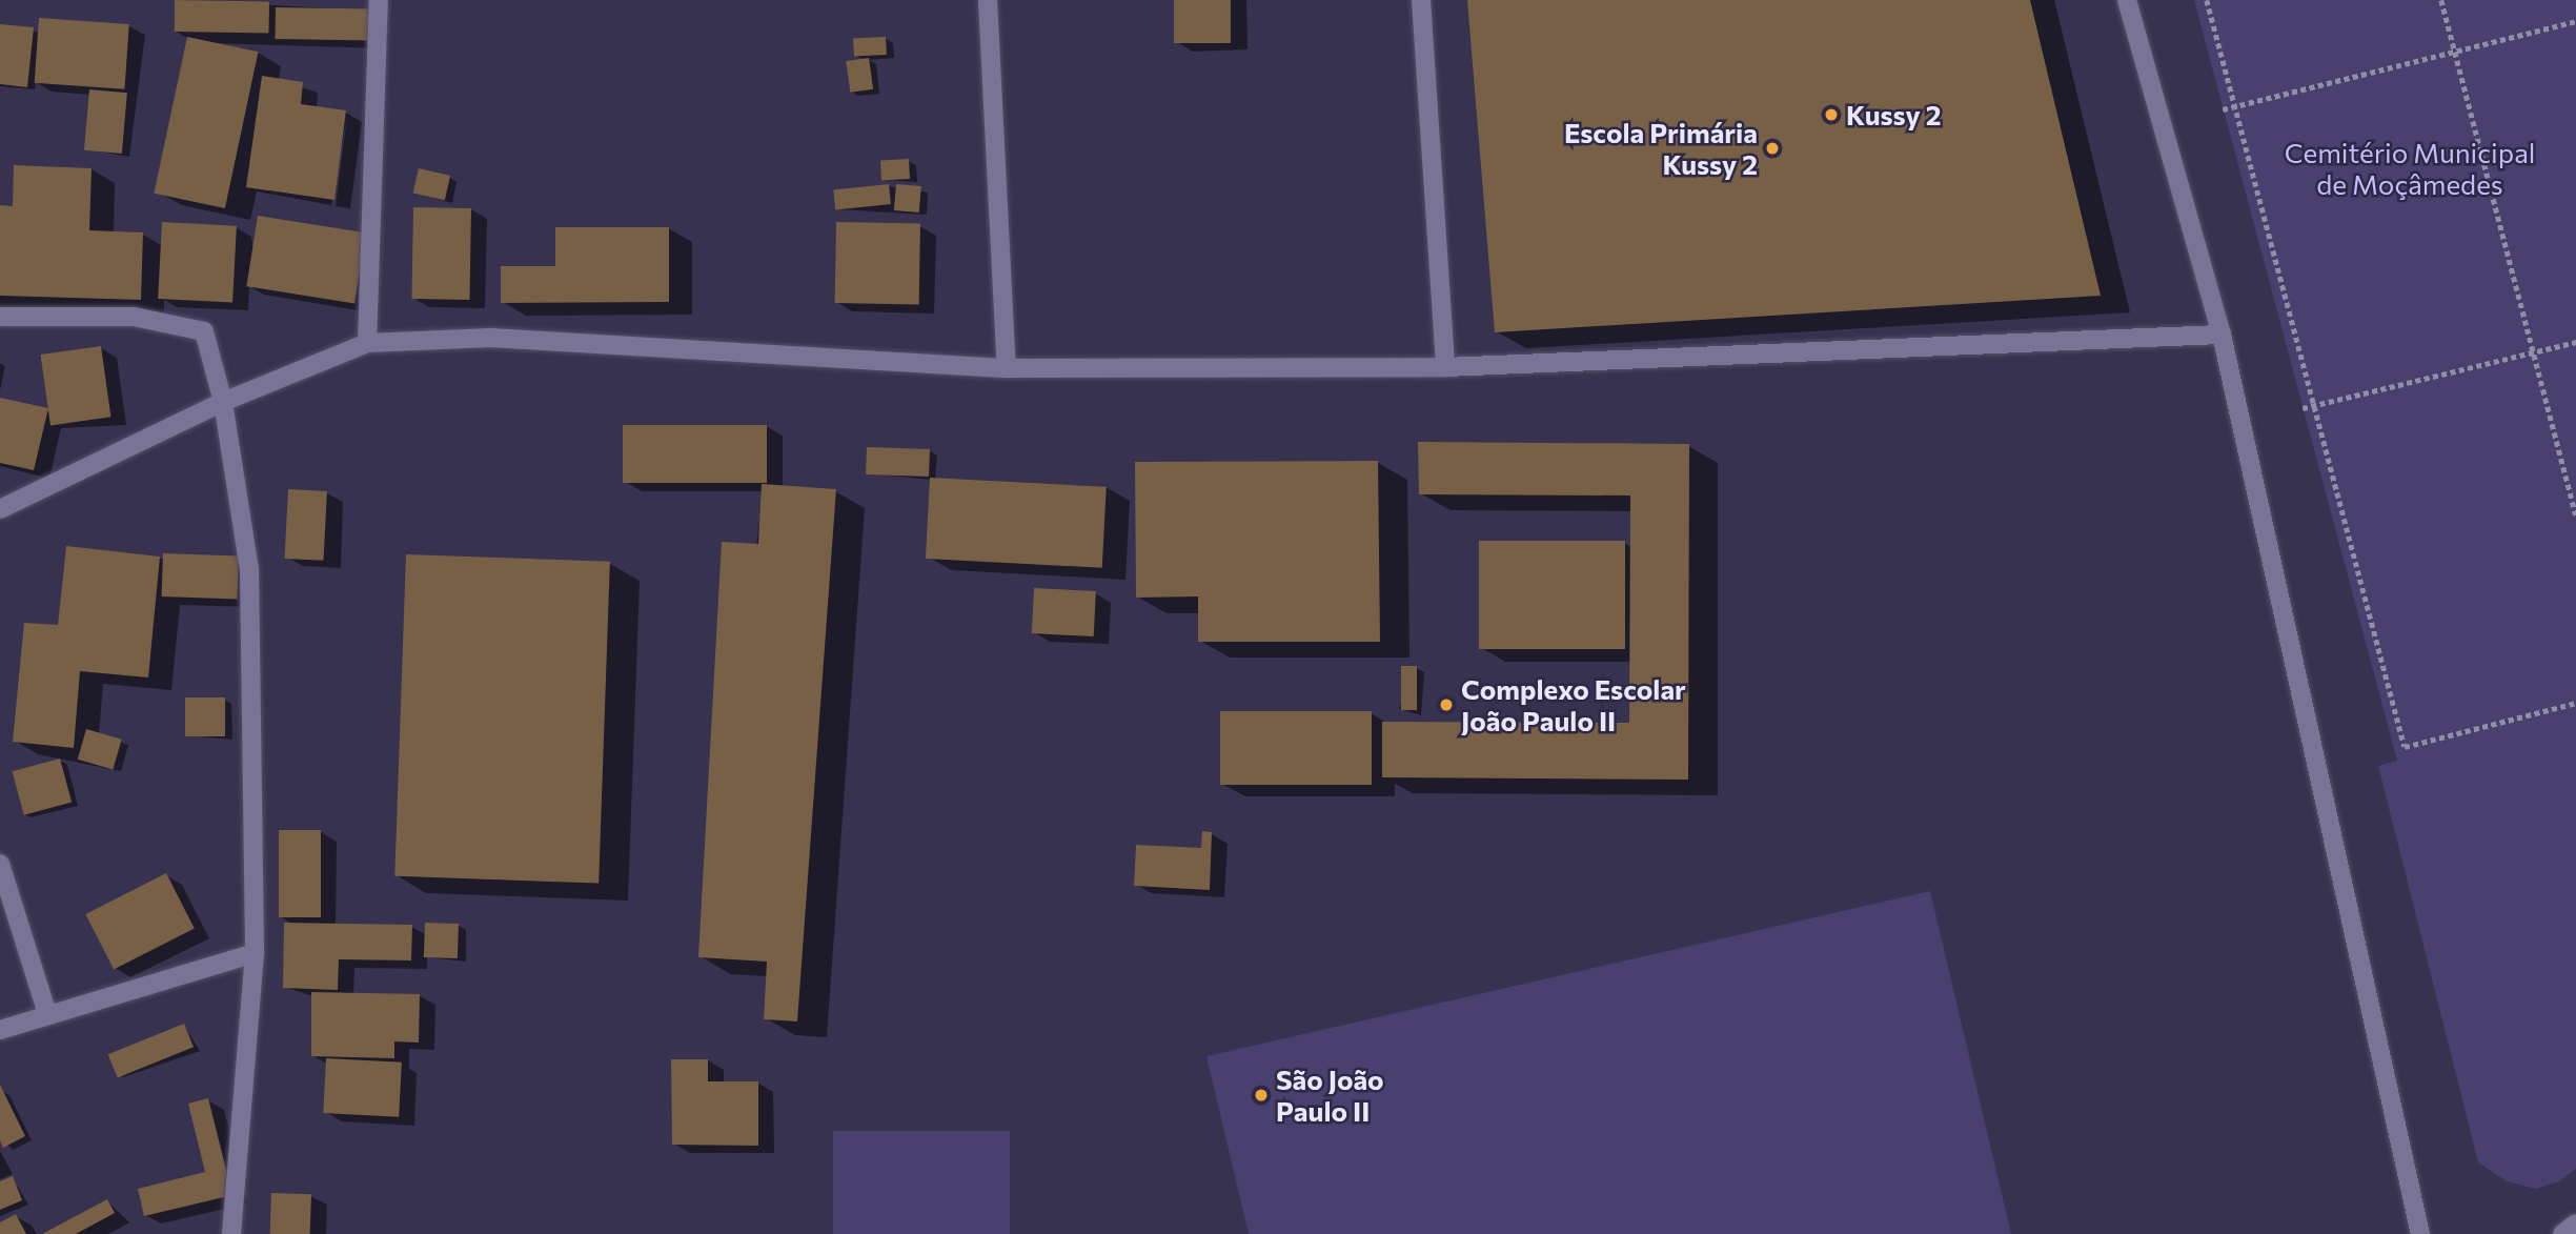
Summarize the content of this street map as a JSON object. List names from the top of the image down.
{
  "parks": ["Cemitério Municipal de Moçâmedes"],
  "places": [
    "Kussy 2",
    "Escola Primária Kussy 2",
    "Complexo Escolar João Paulo II",
    "São João Paulo II"
  ]
}
